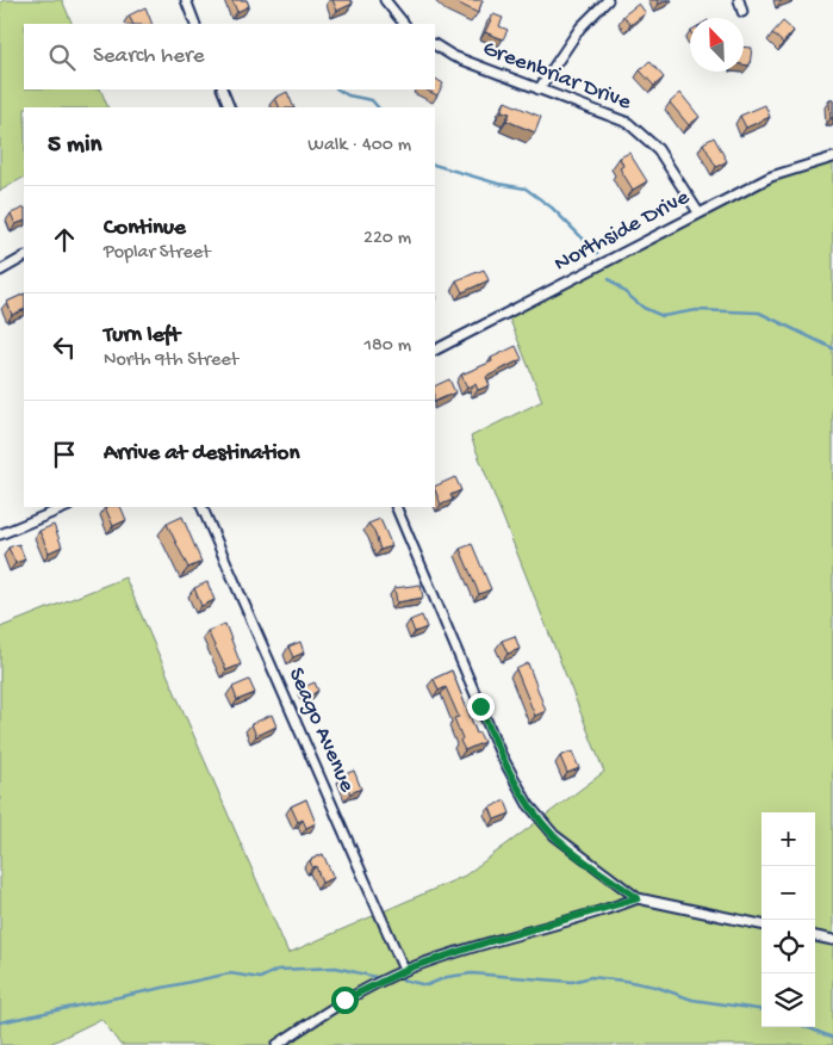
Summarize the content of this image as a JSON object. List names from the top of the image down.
{
  "streets": {
    "street": ["Greenbriar Drive", "Northside Drive", "Seago Avenue"]
  },
  "crossings": [
    ["Greenbriar Drive", "Northside Drive"]
  ],
  "north": "top left",
  "page": {
    "search": "Search here",
    "heading": ["5 min", "Walk · 400 m"],
    "list": [
      ["Continue", "Poplar Street", "220 m"],
      ["Turn left", "North 9th Street", "180 m"],
      "Arrive at destination"
    ],
    "map_buttons": ["+", "−"]
  }
}
